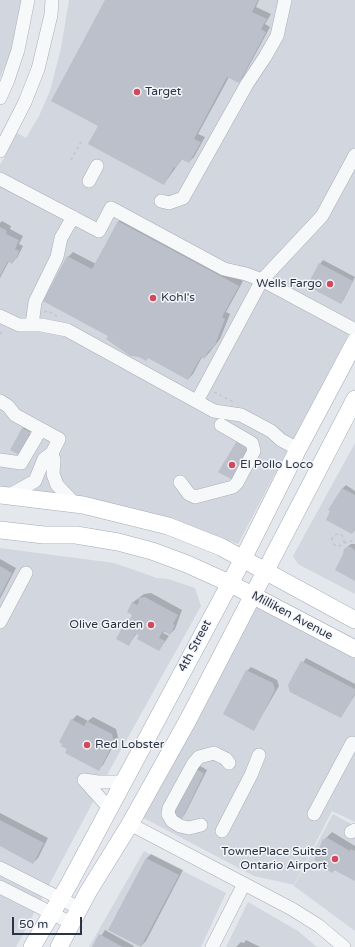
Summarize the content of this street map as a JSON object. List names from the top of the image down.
{
  "streets": {
    "main road": ["Milliken Avenue", "4th Street"]
  },
  "crossings": [
    ["Milliken Avenue", "4th Street"]
  ],
  "places": [
    "Target",
    "Wells Fargo",
    "Kohl's",
    "El Pollo Loco",
    "Olive Garden",
    "Red Lobster",
    "TownePlace Suites Ontario Airport"
  ],
  "scale_bar": "50 m"
}
